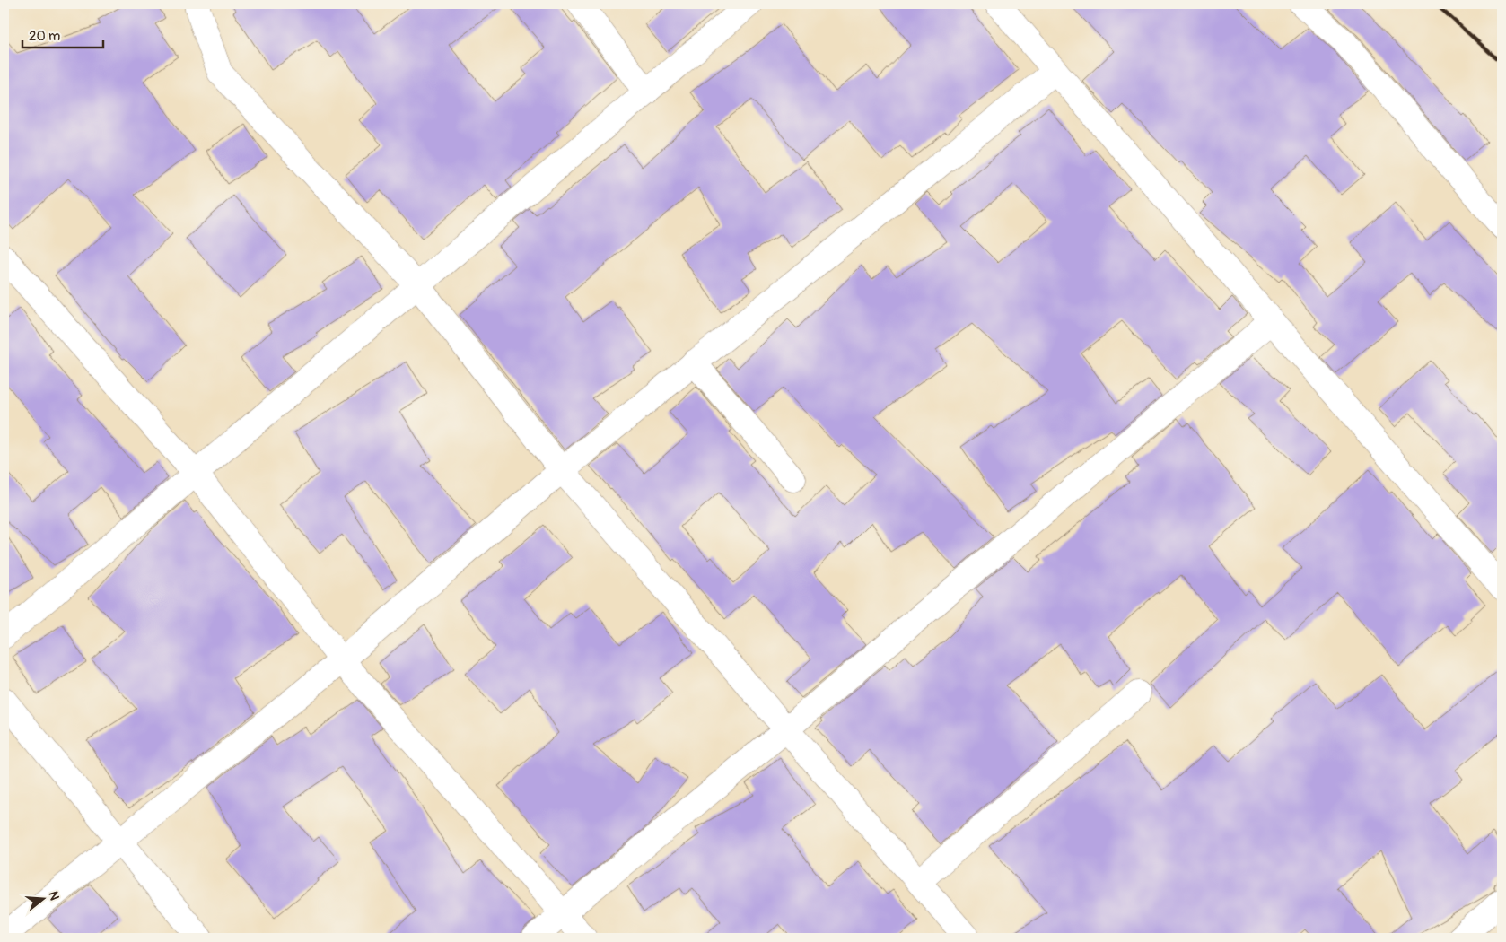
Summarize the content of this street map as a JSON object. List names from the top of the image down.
{
  "scale_bar": "20 m",
  "north": "right"
}
